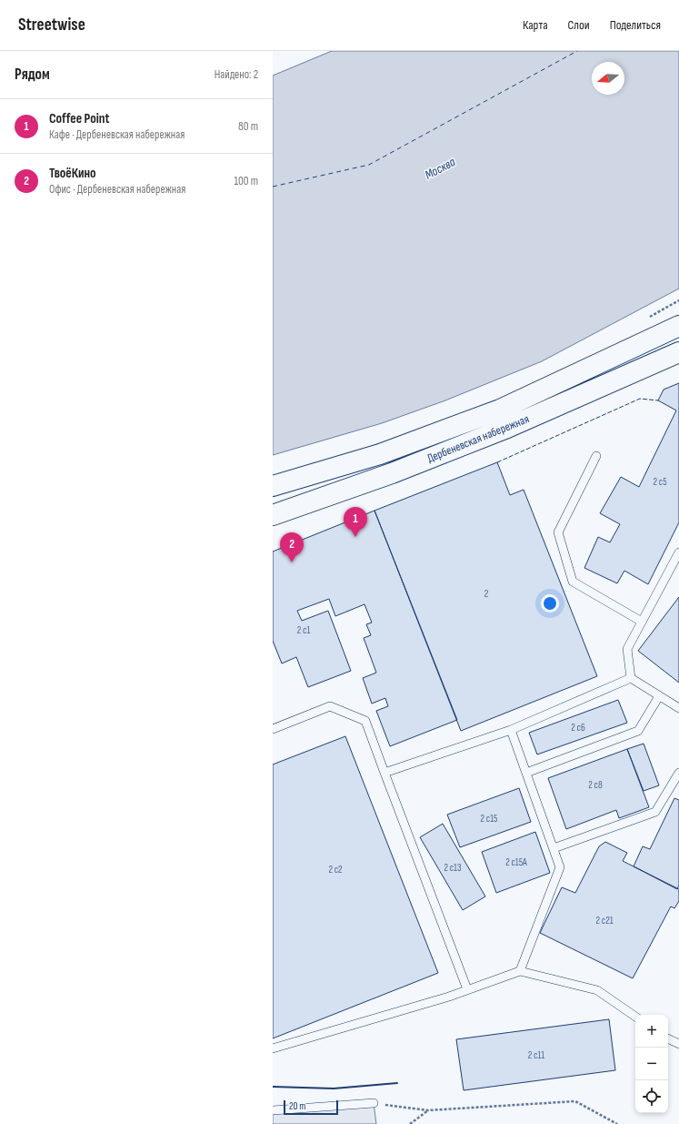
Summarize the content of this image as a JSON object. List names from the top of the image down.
{
  "streets": {
    "main road": ["Дербеневская набережная"]
  },
  "water": ["Москва"],
  "house_numbers": [
    "2 с5",
    "2",
    "2 с1",
    "2 с6",
    "2 с8",
    "2 с15",
    "2 с15А",
    "2 с13",
    "2 с2",
    "2 с21",
    "2 с11"
  ],
  "scale_bar": "20 m",
  "north": "left",
  "page": {
    "header": "Streetwise",
    "nav": ["Карта", "Слои", "Поделиться"],
    "heading": ["Рядом", "Найдено: 2"],
    "list": [
      {
        "mark": "1",
        "name": "Coffee Point",
        "note": "Кафе · Дербеневская набережная",
        "value": "80 m"
      },
      {
        "mark": "2",
        "name": "ТвоёКино",
        "note": "Офис · Дербеневская набережная",
        "value": "100 m"
      }
    ],
    "pins": ["1", "2"],
    "map_buttons": ["+", "−"],
    "scale": "20 m"
  }
}
